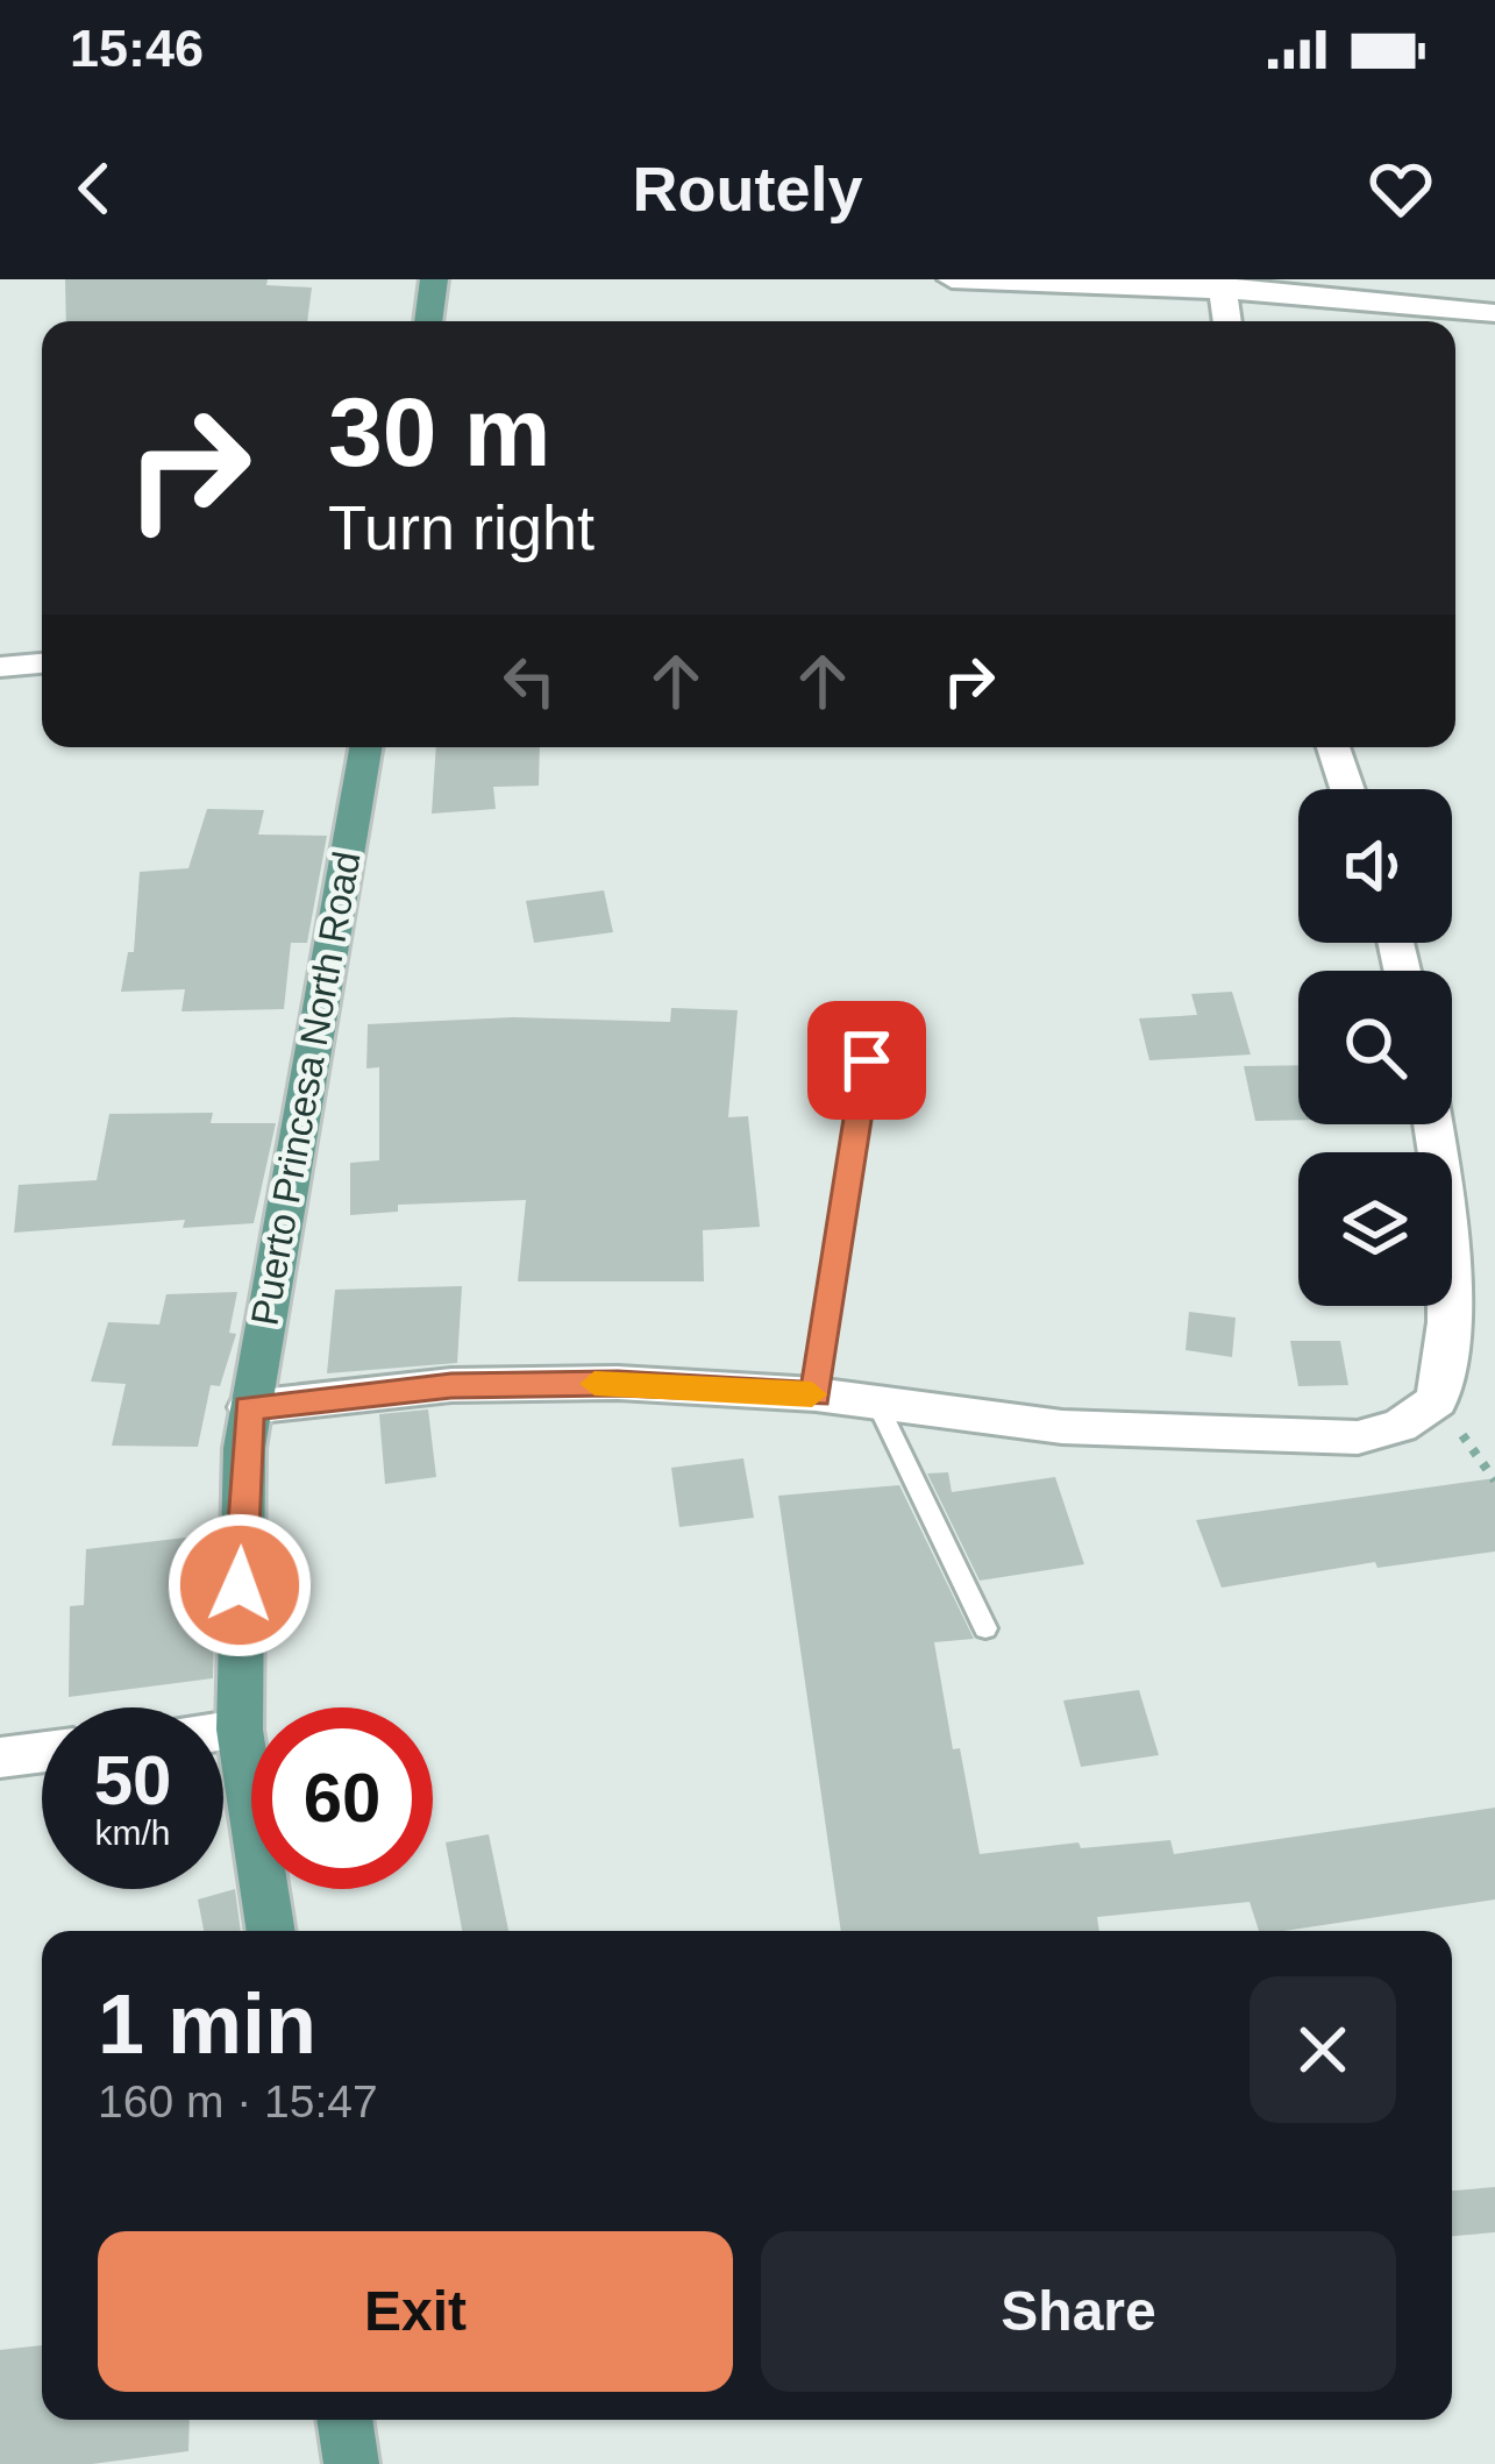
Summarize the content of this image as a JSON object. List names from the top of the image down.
{
  "streets": {
    "main road": ["Puerto Princesa North Road"]
  },
  "page": {
    "status": "15:46",
    "header": "Routely",
    "turn": ["30 m", "Turn right"],
    "speed": "50 km/h",
    "limit": "60",
    "heading": ["1 min", "160 m · 15:47"],
    "buttons": ["Exit", "Share"]
  }
}
